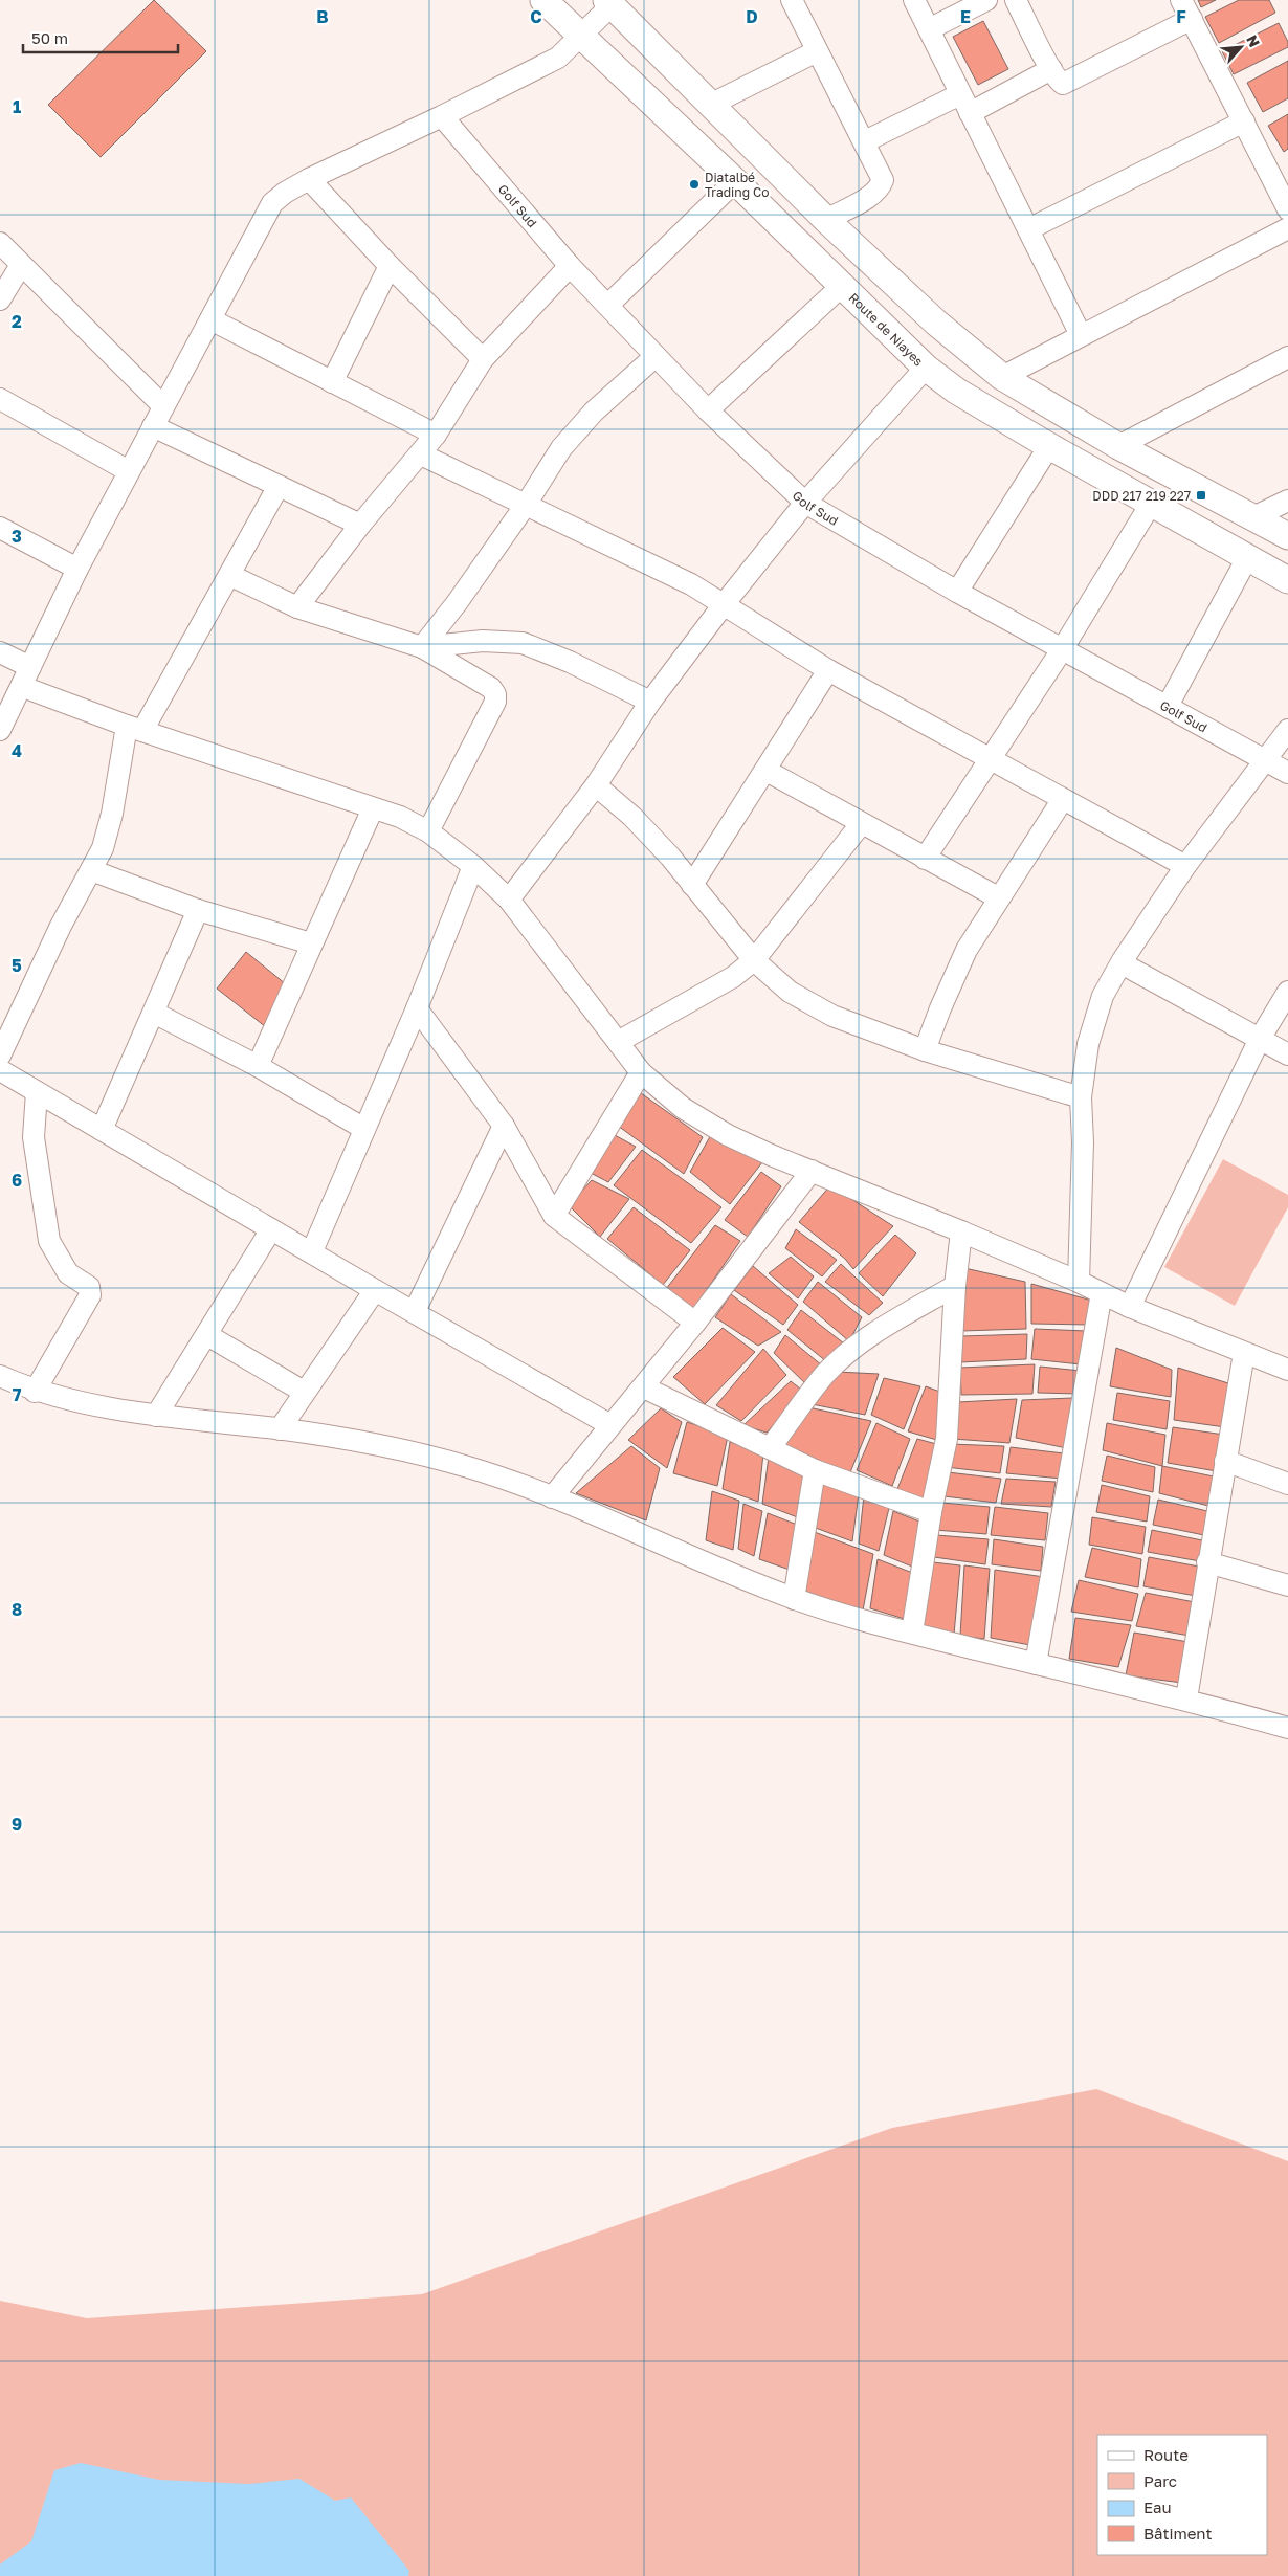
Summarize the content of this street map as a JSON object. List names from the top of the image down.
{
  "streets": {
    "main road": ["Route de Niayes"],
    "street": ["Golf Sud"]
  },
  "places": {
    "other": ["Diatalbé Trading Co"],
    "transit": ["DDD 217 219 227"]
  },
  "legend": [
    "Route",
    "Parc",
    "Eau",
    "Bâtiment"
  ],
  "scale_bar": "50 m",
  "north": "top right",
  "grid": {
    "columns": [
      "B",
      "C",
      "D",
      "E",
      "F"
    ],
    "rows": [
      "1",
      "2",
      "3",
      "4",
      "5",
      "6",
      "7",
      "8",
      "9"
    ]
  }
}
